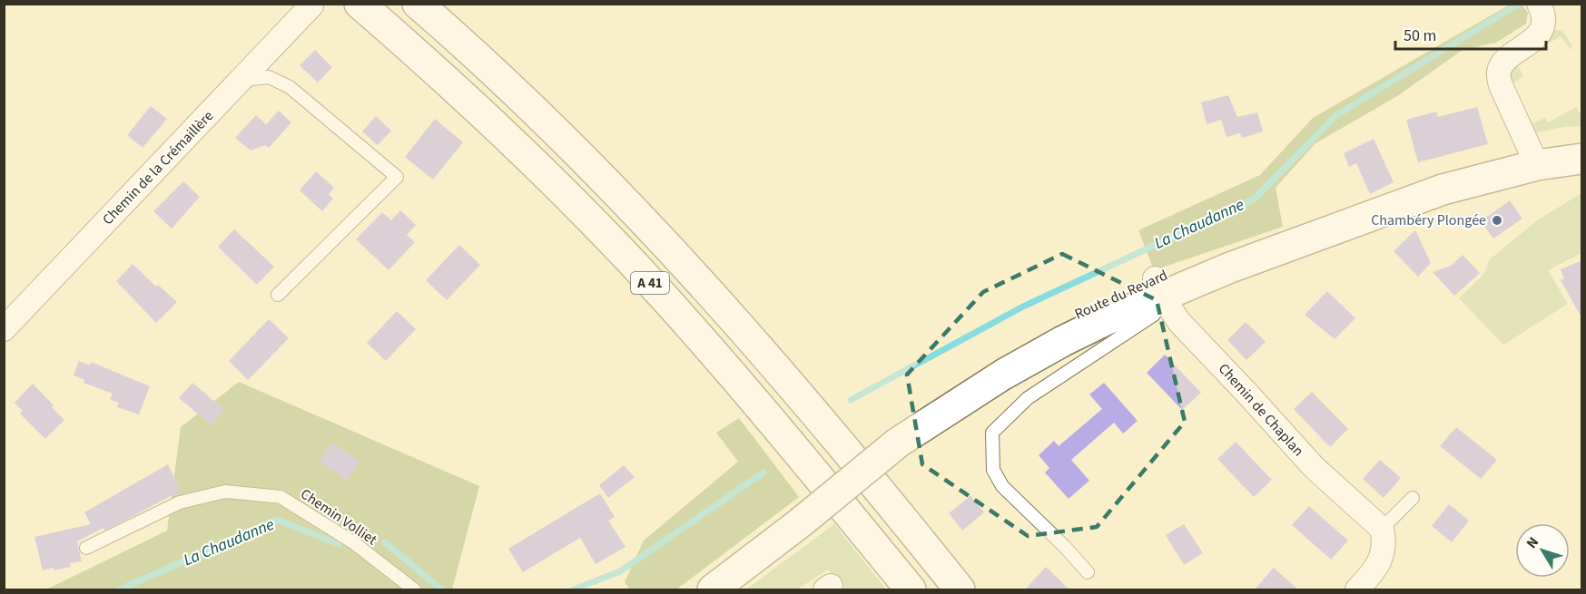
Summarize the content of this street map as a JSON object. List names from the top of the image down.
{
  "streets": {
    "main road": ["A 41", "Route du Revard"],
    "street": ["Chemin de la Crémaillère", "Chemin de Chaplan"],
    "lane": ["Chemin Volliet"]
  },
  "crossings": [
    ["Route du Revard", "Chemin de Chaplan"]
  ],
  "water": ["La Chaudanne"],
  "places": ["Chambéry Plongée"],
  "scale_bar": "50 m",
  "north": "top left"
}
